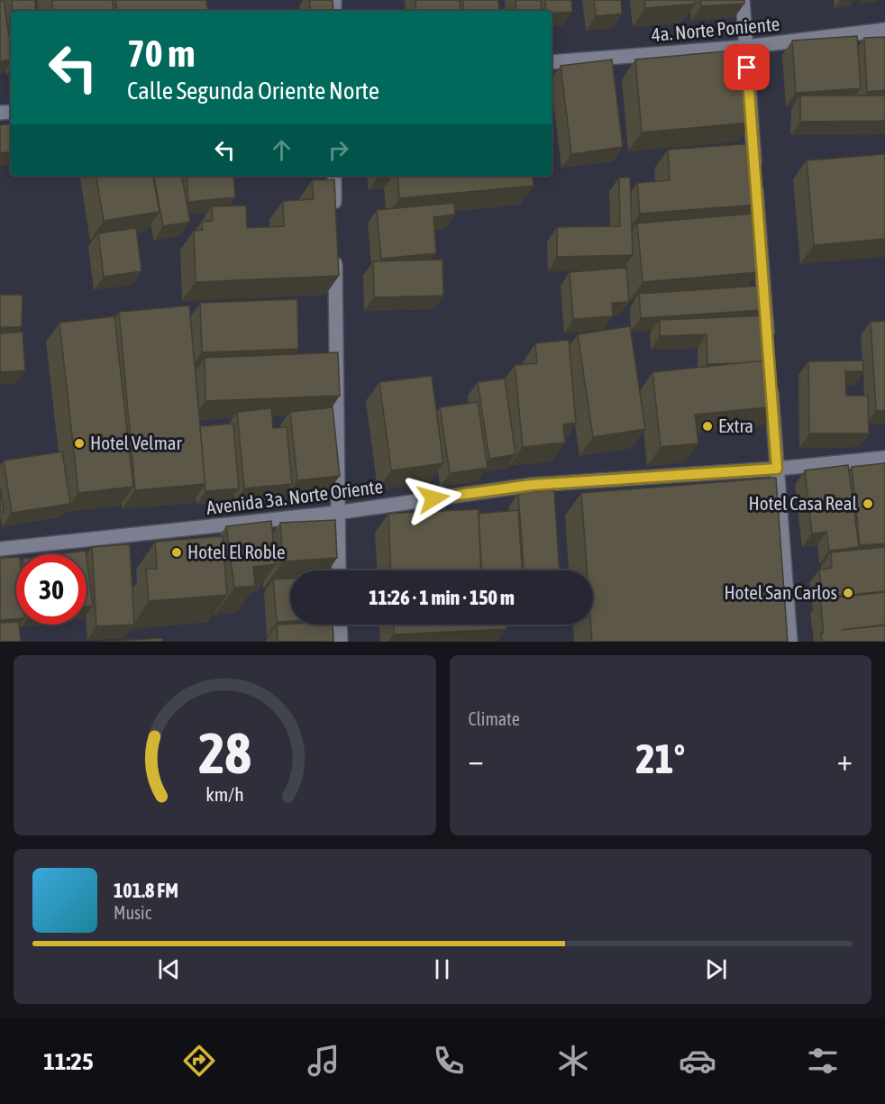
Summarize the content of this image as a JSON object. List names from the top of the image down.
{
  "streets": {
    "street": ["4a. Norte Poniente", "Avenida 3a. Norte Oriente"]
  },
  "places": [
    "Extra",
    "Hotel Velmar",
    "Hotel Casa Real",
    "Hotel El Roble",
    "Hotel San Carlos"
  ],
  "page": {
    "turn": ["70 m", "Calle Segunda Oriente Norte"],
    "limit": "30",
    "trip": "11:26 · 1 min · 150 m",
    "tile": "Climate",
    "heat": ["−", "21°", "+"],
    "song": ["101.8 FM", "Music"],
    "tabs": "11:25",
    "gauge": ["28", "km/h"]
  }
}
